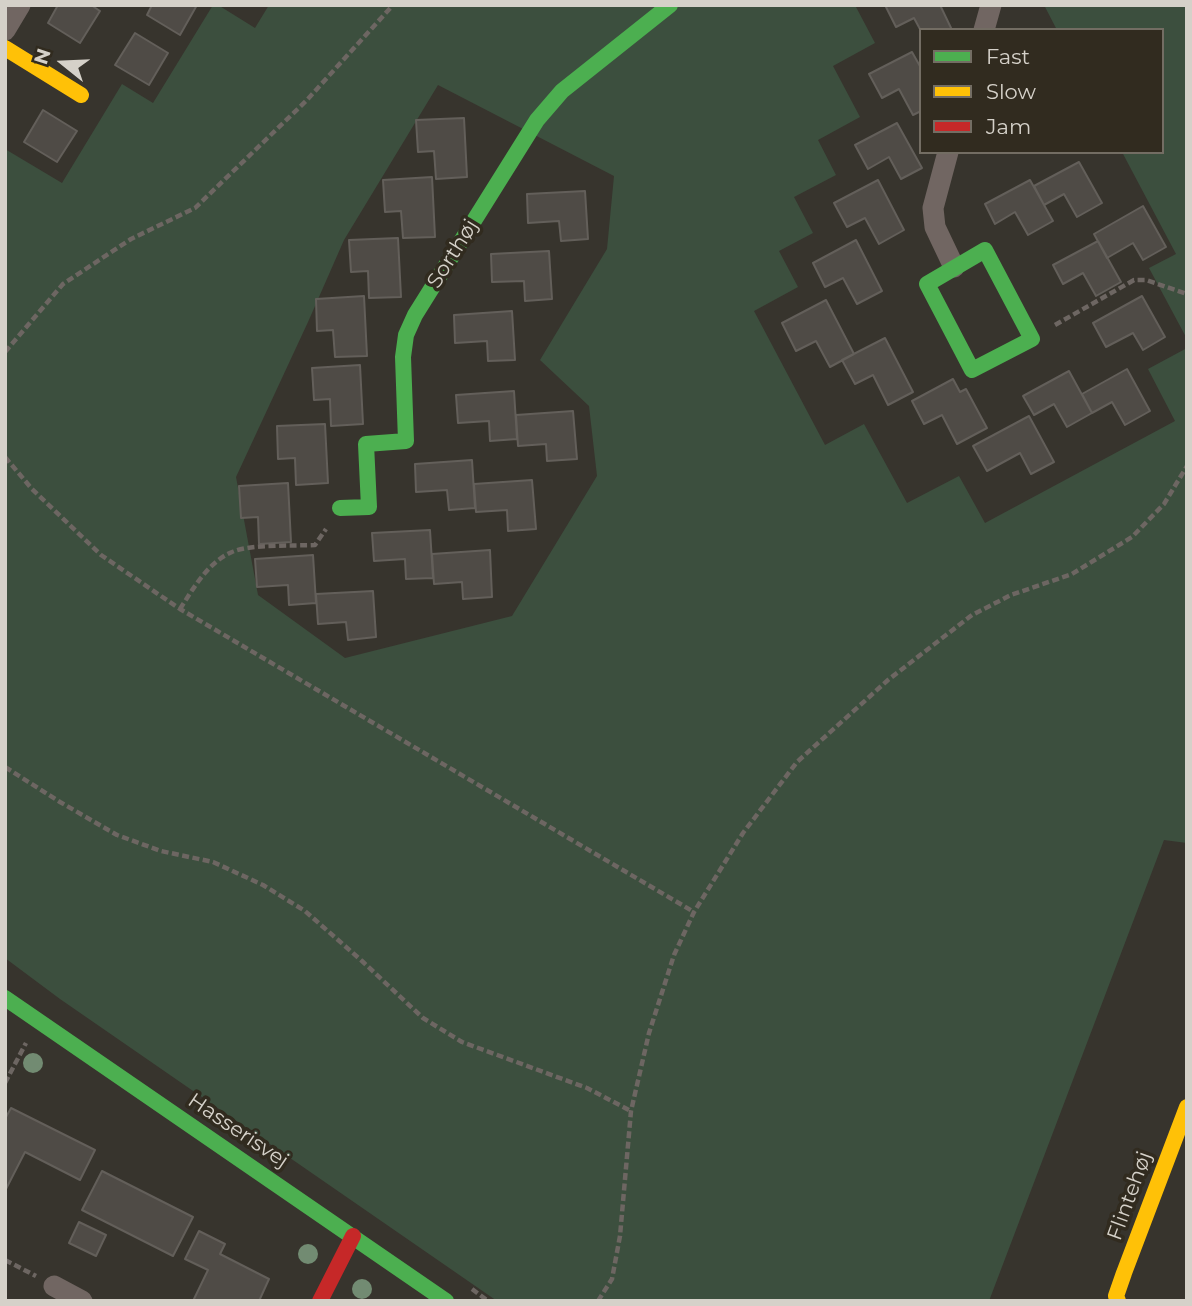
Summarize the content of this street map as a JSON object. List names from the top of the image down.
{
  "streets": {
    "street": ["Sorthøj", "Hasserisvej", "Flintehøj"]
  },
  "legend": ["Fast", "Slow", "Jam"],
  "north": "left"
}
